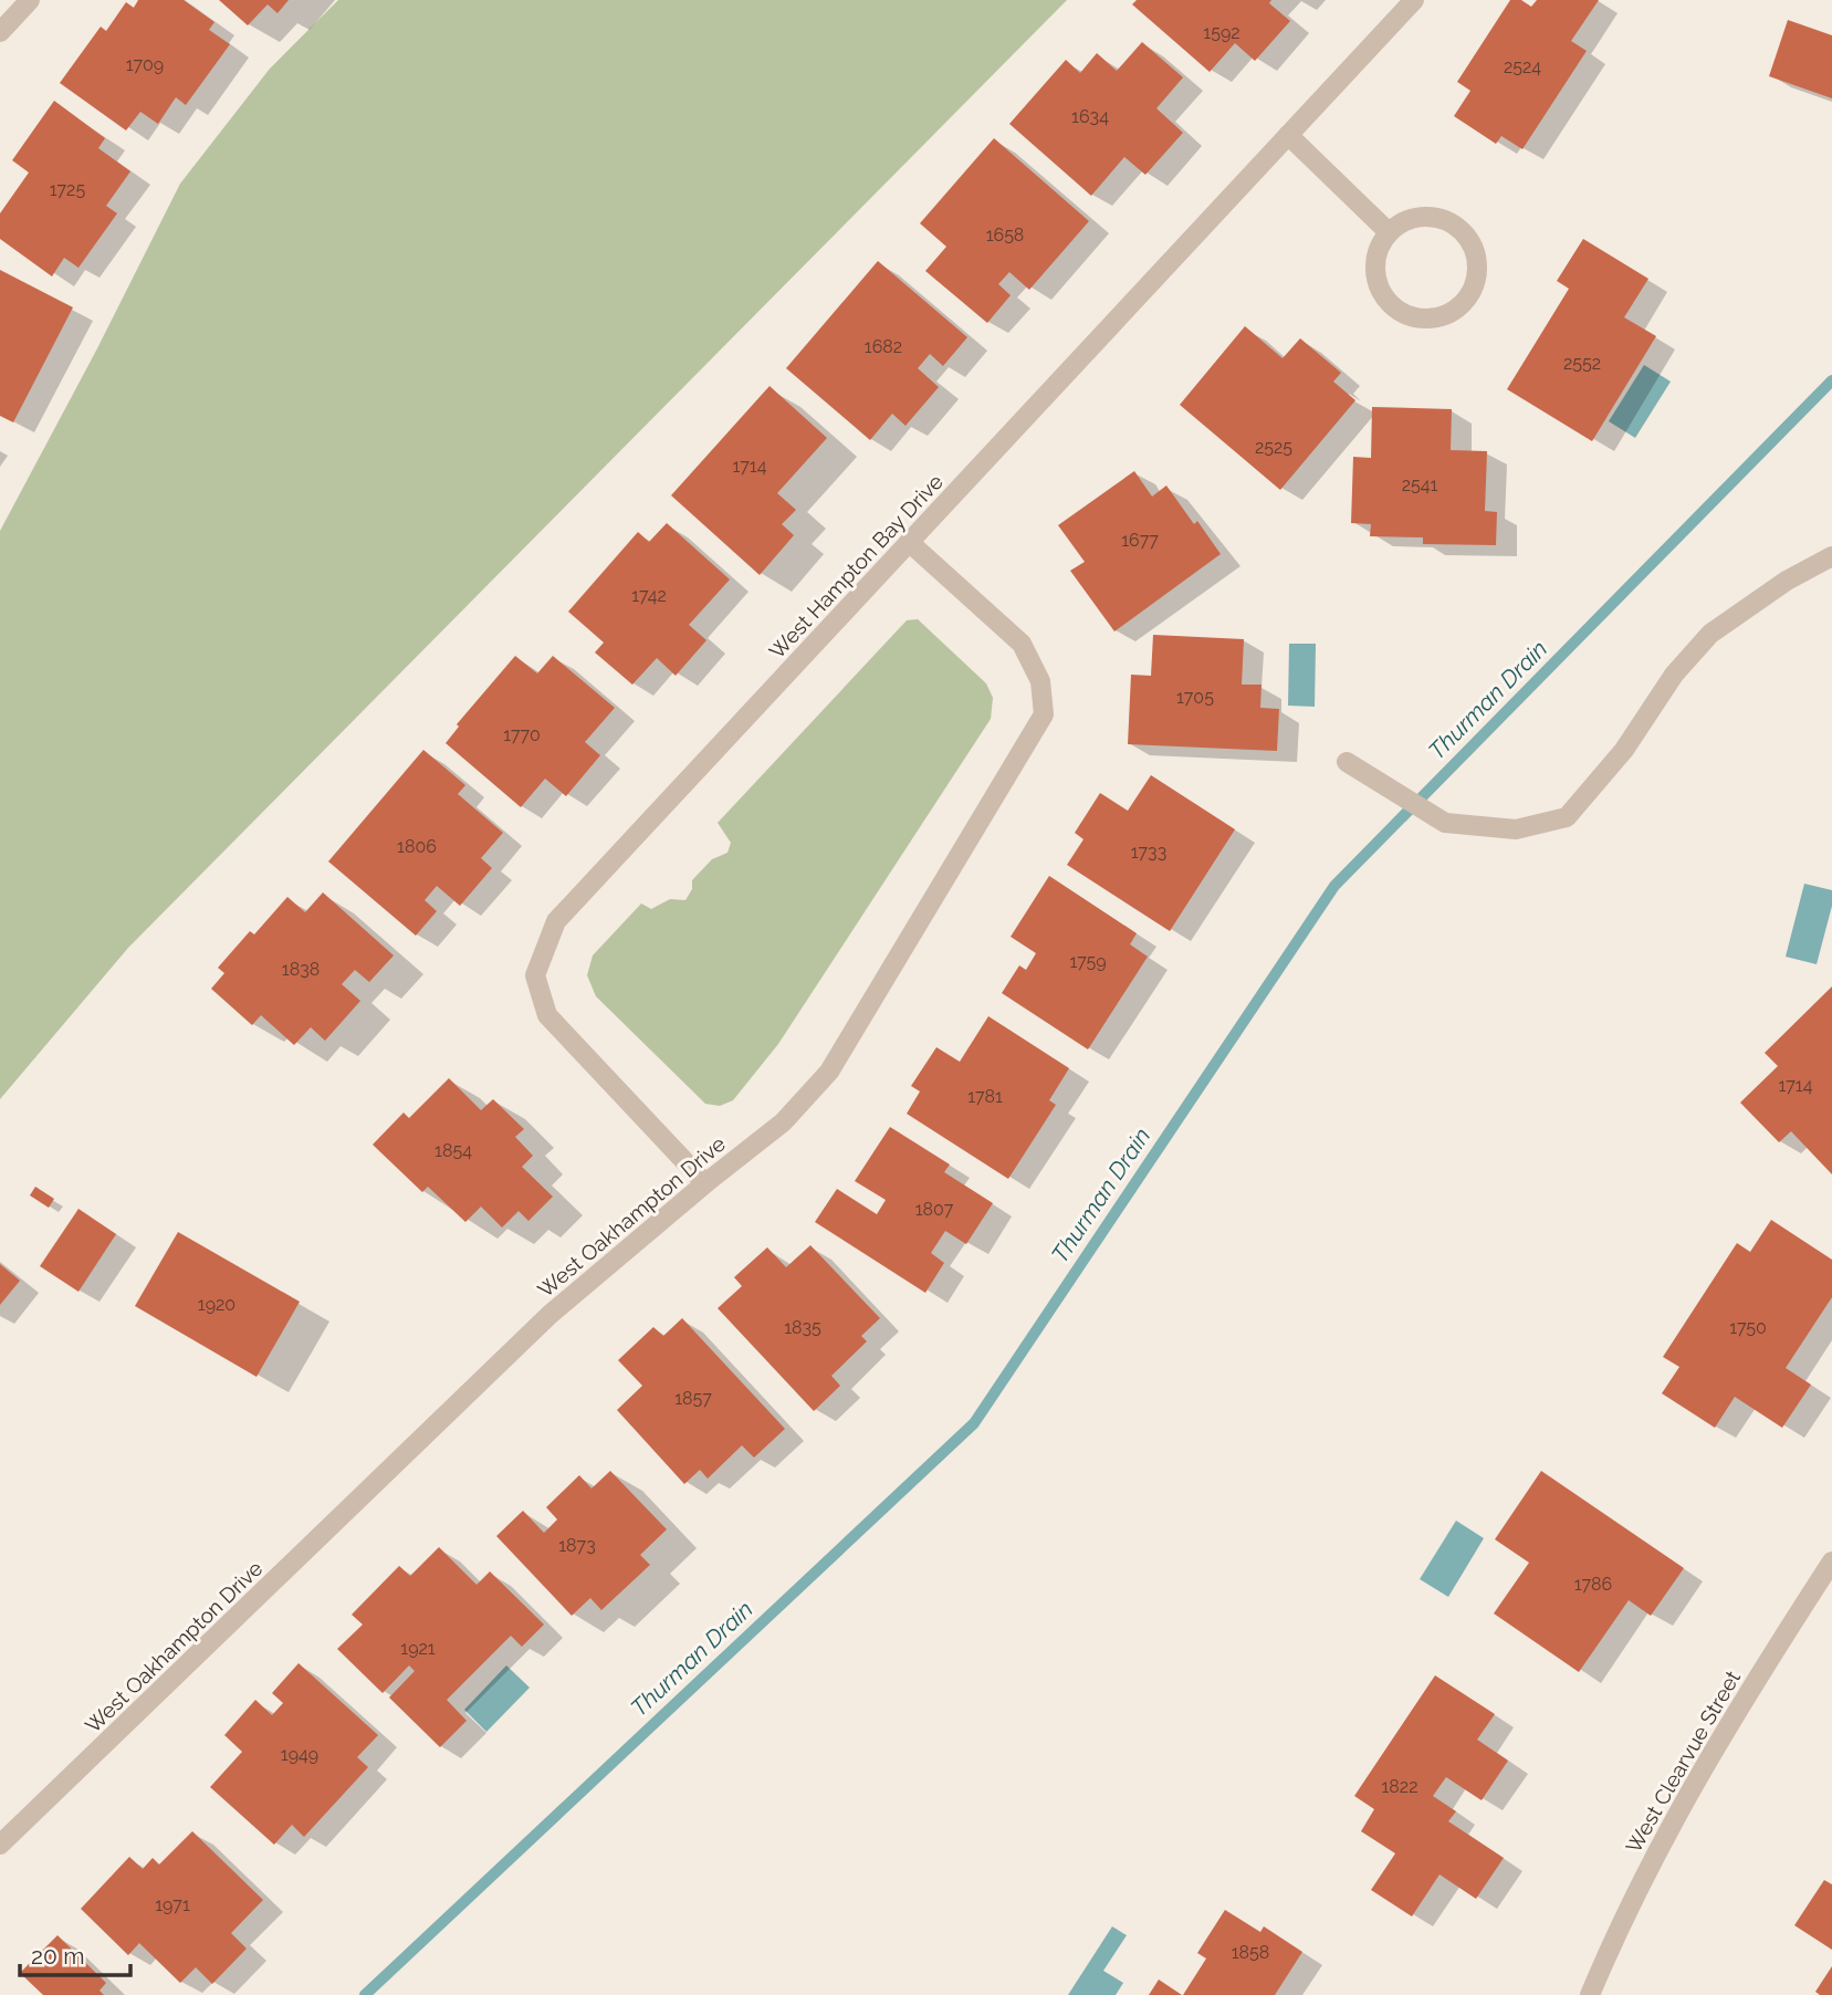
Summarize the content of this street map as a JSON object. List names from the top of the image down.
{
  "streets": {
    "street": ["West Hampton Bay Drive", "West Oakhampton Drive", "West Clearvue Street"]
  },
  "crossings": [
    ["West Hampton Bay Drive", "West Oakhampton Drive"]
  ],
  "water": ["Thurman Drain"],
  "house_numbers": [
    "1592",
    "1709",
    "2524",
    "1634",
    "1725",
    "1658",
    "1682",
    "2552",
    "2525",
    "1714",
    "2541",
    "1677",
    "1742",
    "1705",
    "1770",
    "1806",
    "1733",
    "1759",
    "1838",
    "1714",
    "1781",
    "1854",
    "1807",
    "1920",
    "1835",
    "1750",
    "1857",
    "1873",
    "1786",
    "1921",
    "1949",
    "1822",
    "1971",
    "1858"
  ],
  "scale_bar": "20 m"
}
